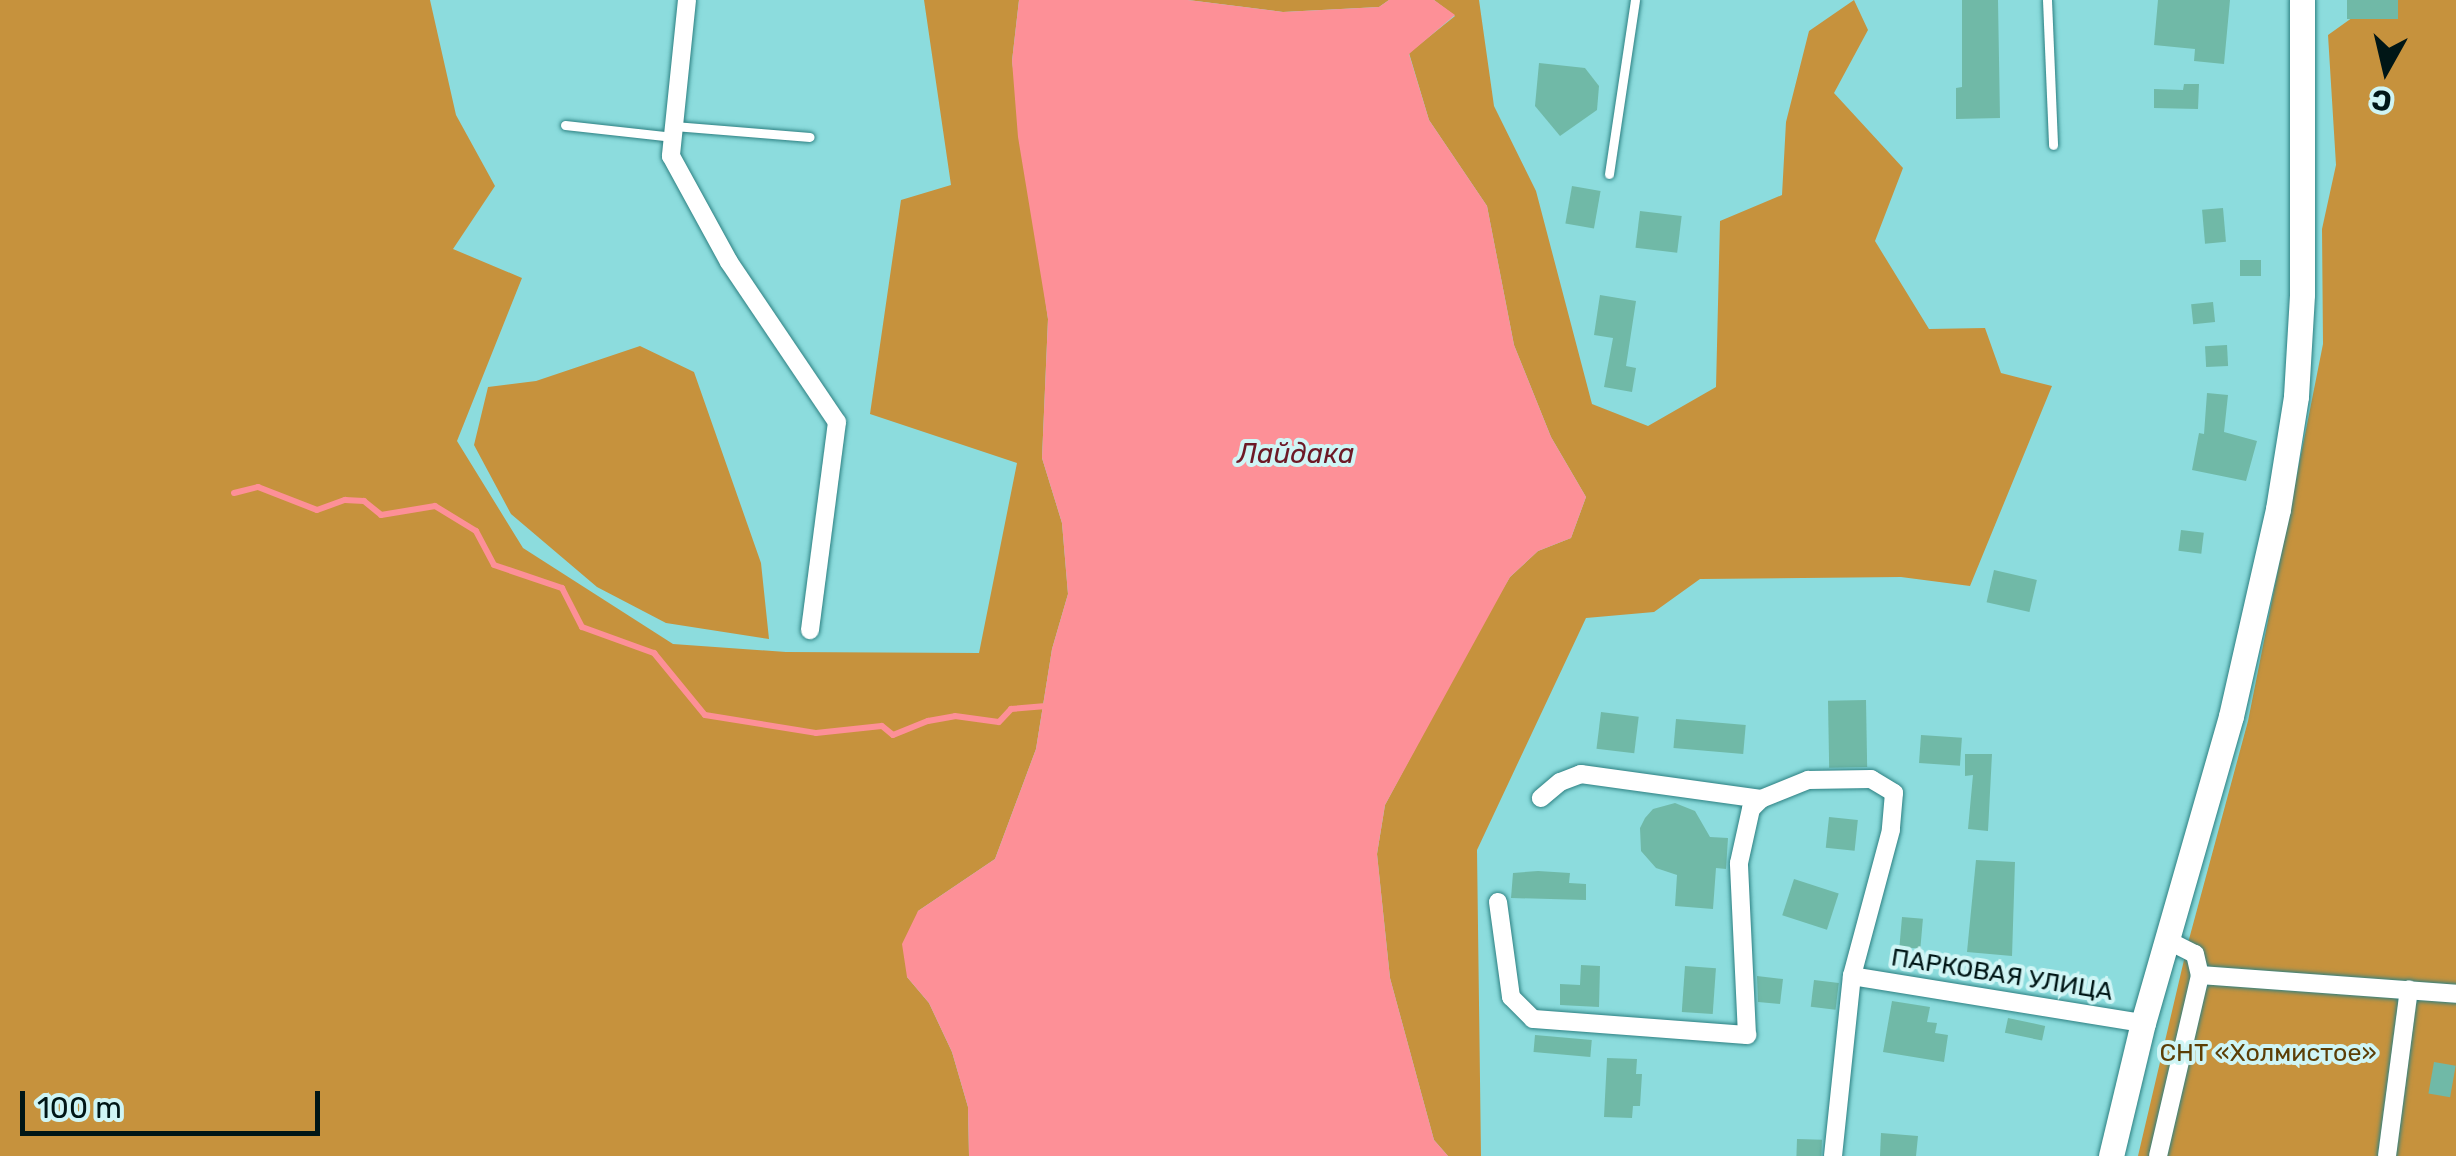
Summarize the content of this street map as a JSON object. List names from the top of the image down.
{
  "streets": {
    "street": ["ПАРКОВАЯ УЛИЦА"]
  },
  "water": ["Лайдака"],
  "parks": ["СНТ «Холмистое»"],
  "scale_bar": "100 m",
  "north": "bottom"
}
